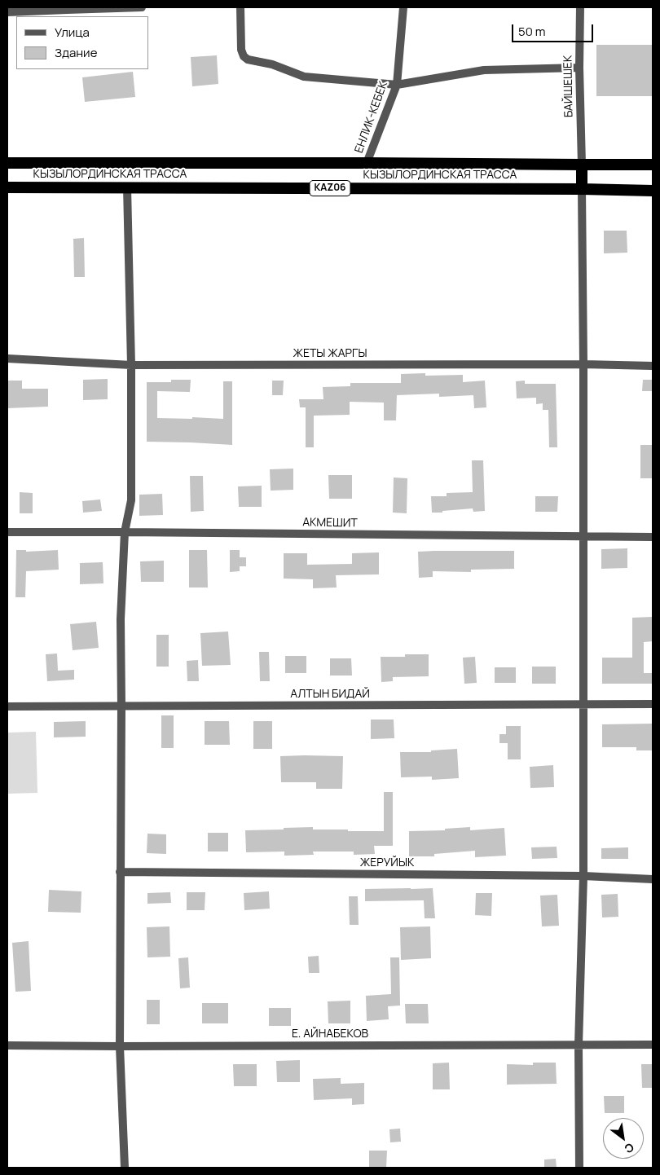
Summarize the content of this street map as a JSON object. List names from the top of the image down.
{
  "streets": {
    "highway": ["КЫЗЫЛОРДИНСКАЯ ТРАССА", "KАZ06"],
    "street": [
      "БАЙШЕШЕК",
      "ЕНЛИК-КЕБЕК",
      "ЖЕТЫ ЖАРГЫ",
      "АКМЕШИТ",
      "АЛТЫН БИДАЙ",
      "ЖЕРУЙЫК",
      "Е. АЙНАБЕКОВ"
    ]
  },
  "crossings": [
    ["БАЙШЕШЕК", "КЫЗЫЛОРДИНСКАЯ ТРАССА"],
    ["ЕНЛИК-КЕБЕК", "КЫЗЫЛОРДИНСКАЯ ТРАССА"]
  ],
  "legend": ["Улица", "Здание"],
  "scale_bar": "50 m",
  "north": "bottom right"
}
